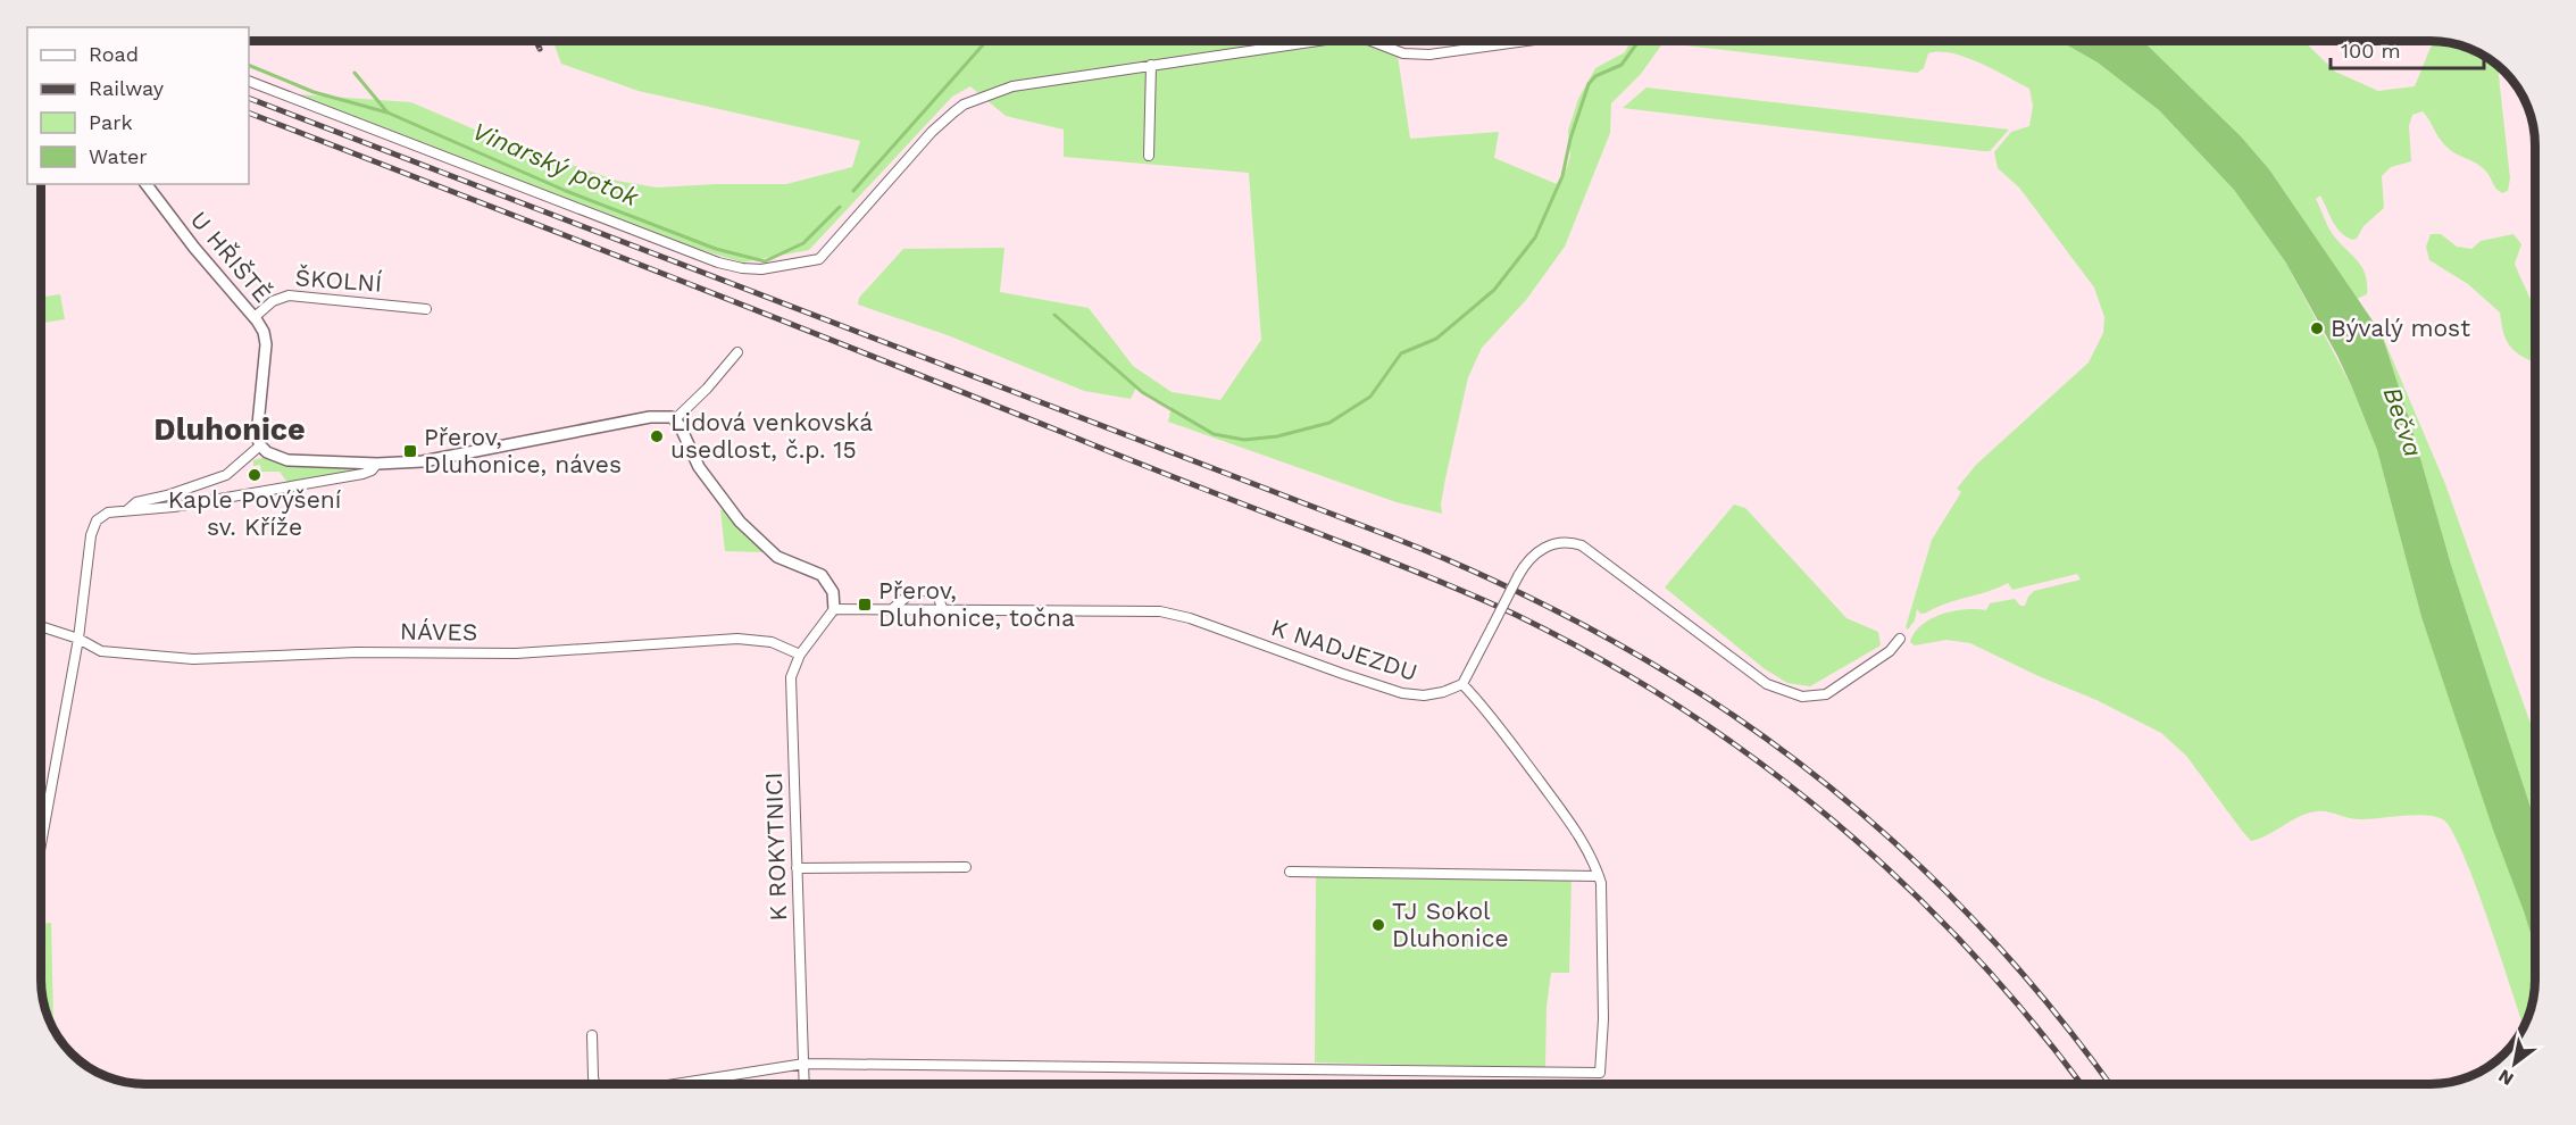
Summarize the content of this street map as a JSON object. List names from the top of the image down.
{
  "streets": {
    "street": [
      "U HŘIŠTĚ",
      "ŠKOLNÍ",
      "NÁVES",
      "K NADJEZDU",
      "K ROKYTNICI"
    ]
  },
  "crossings": [
    ["U HŘIŠTĚ", "ŠKOLNÍ"],
    ["NÁVES", "K ROKYTNICI"],
    ["K NADJEZDU", "K ROKYTNICI"]
  ],
  "districts": ["Dluhonice"],
  "water": ["Vinarský potok", "Bečva"],
  "places": {
    "other": [
      "Bývalý most",
      "Lidová venkovská usedlost, č.p. 15",
      "Kaple Povýšení sv. Kříže",
      "TJ Sokol Dluhonice"
    ],
    "transit": ["Přerov, Dluhonice, náves", "Přerov, Dluhonice, točna"]
  },
  "legend": [
    "Road",
    "Railway",
    "Park",
    "Water"
  ],
  "scale_bar": "100 m",
  "north": "bottom left"
}
